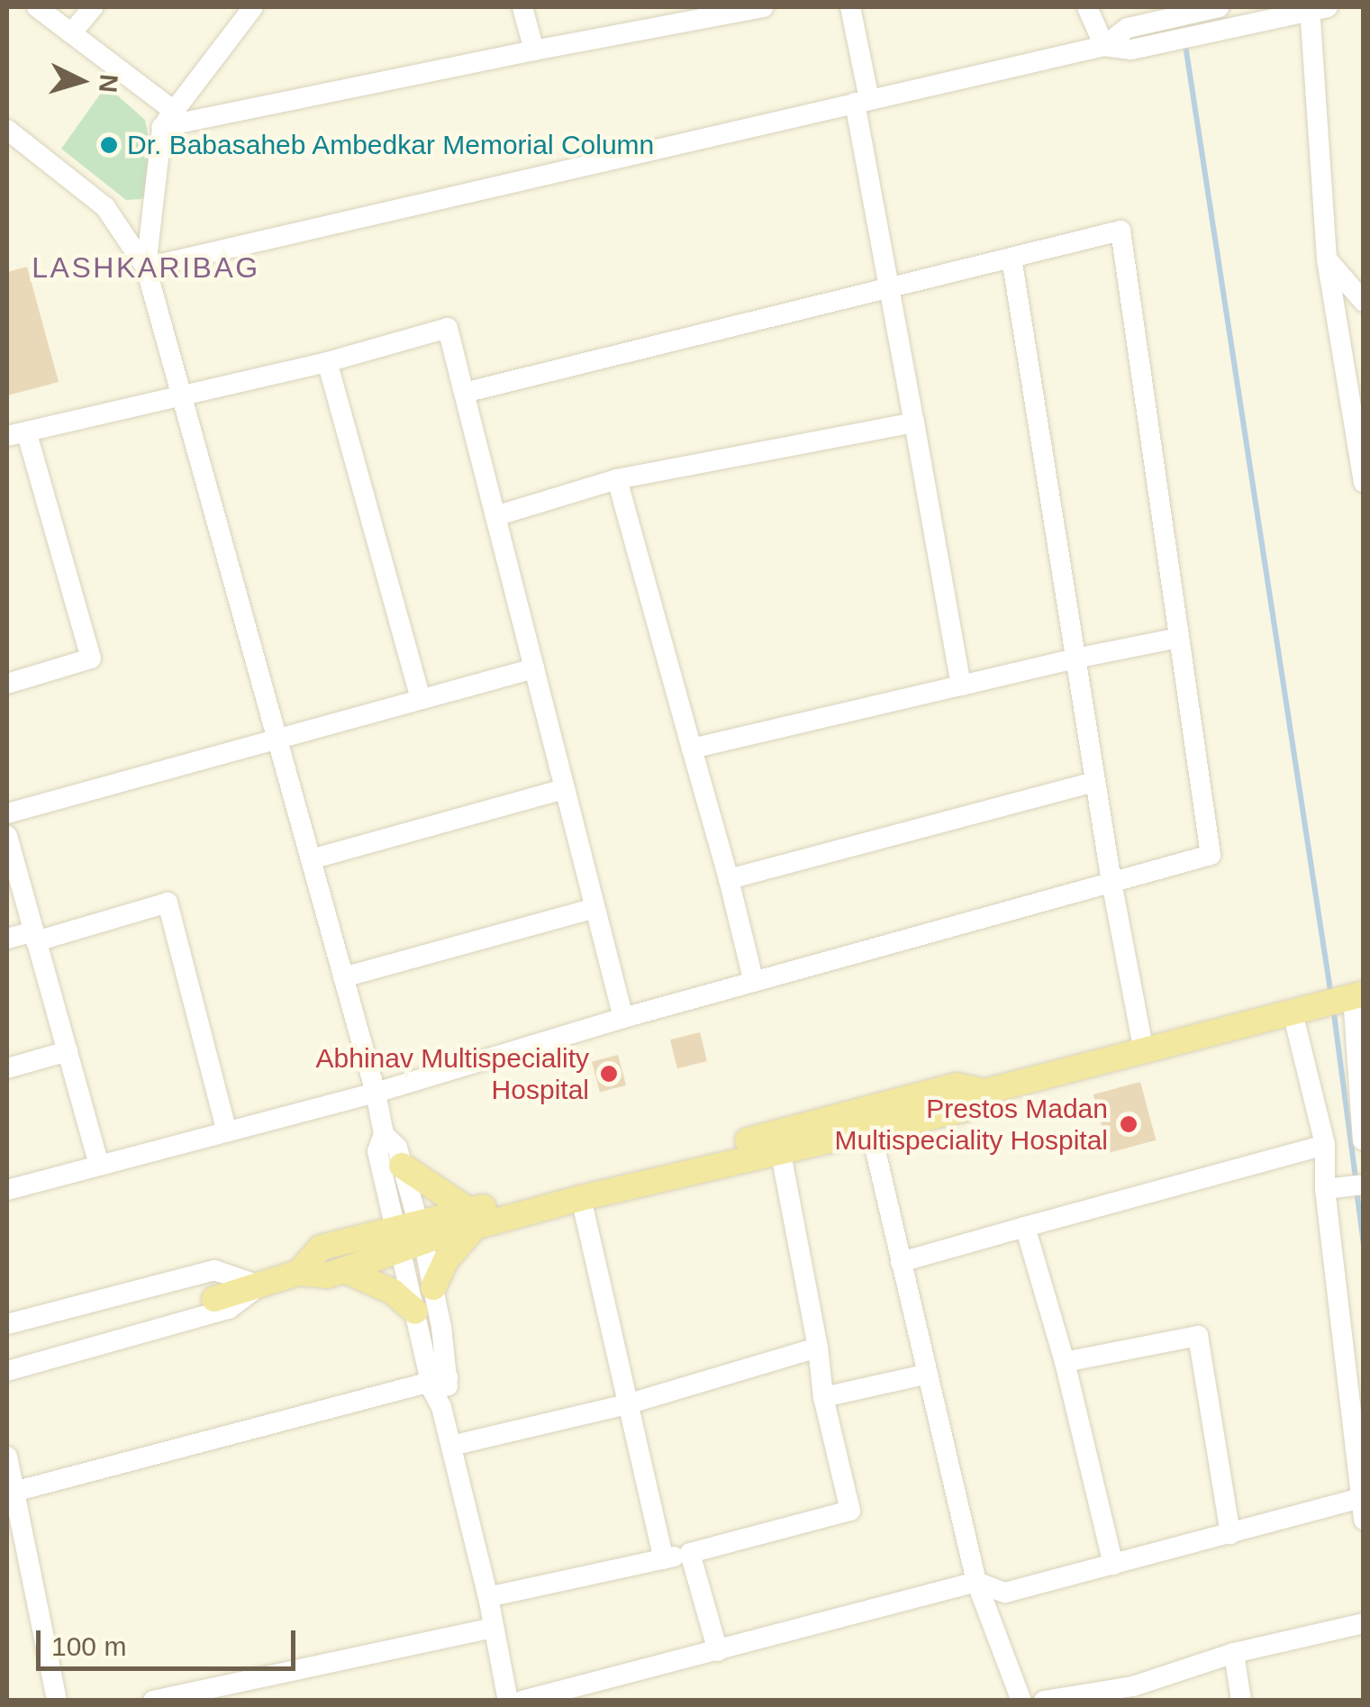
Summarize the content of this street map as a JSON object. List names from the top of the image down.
{
  "districts": ["LASHKARIBAG"],
  "places": ["Dr. Babasaheb Ambedkar Memorial Column", "Abhinav Multispeciality Hospital", "Prestos Madan Multispeciality Hospital"],
  "scale_bar": "100 m",
  "north": "right"
}
